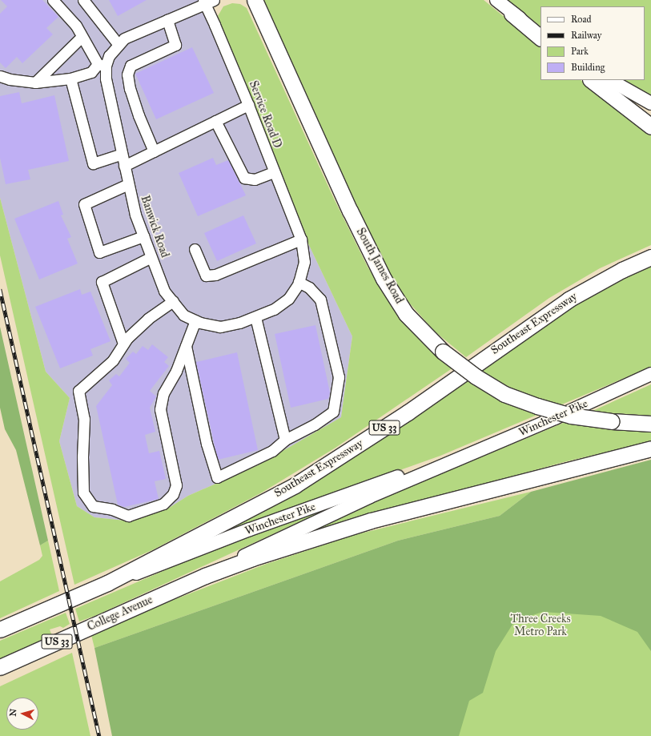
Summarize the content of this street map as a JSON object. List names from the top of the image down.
{
  "streets": {
    "highway": [
      "South James Road",
      "Southeast Expressway",
      "US 33",
      "College Avenue"
    ],
    "main road": ["Winchester Pike"],
    "lane": ["Service Road D", "Banwick Road"]
  },
  "crossings": [
    ["Service Road D", "Banwick Road"],
    ["Southeast Expressway", "Winchester Pike"],
    ["Southeast Expressway", "US 33"],
    ["Winchester Pike", "US 33"],
    ["Winchester Pike", "College Avenue"],
    ["US 33", "College Avenue"]
  ],
  "parks": ["Three Creeks Metro Park"],
  "legend": [
    "Road",
    "Railway",
    "Park",
    "Building"
  ],
  "north": "left"
}
